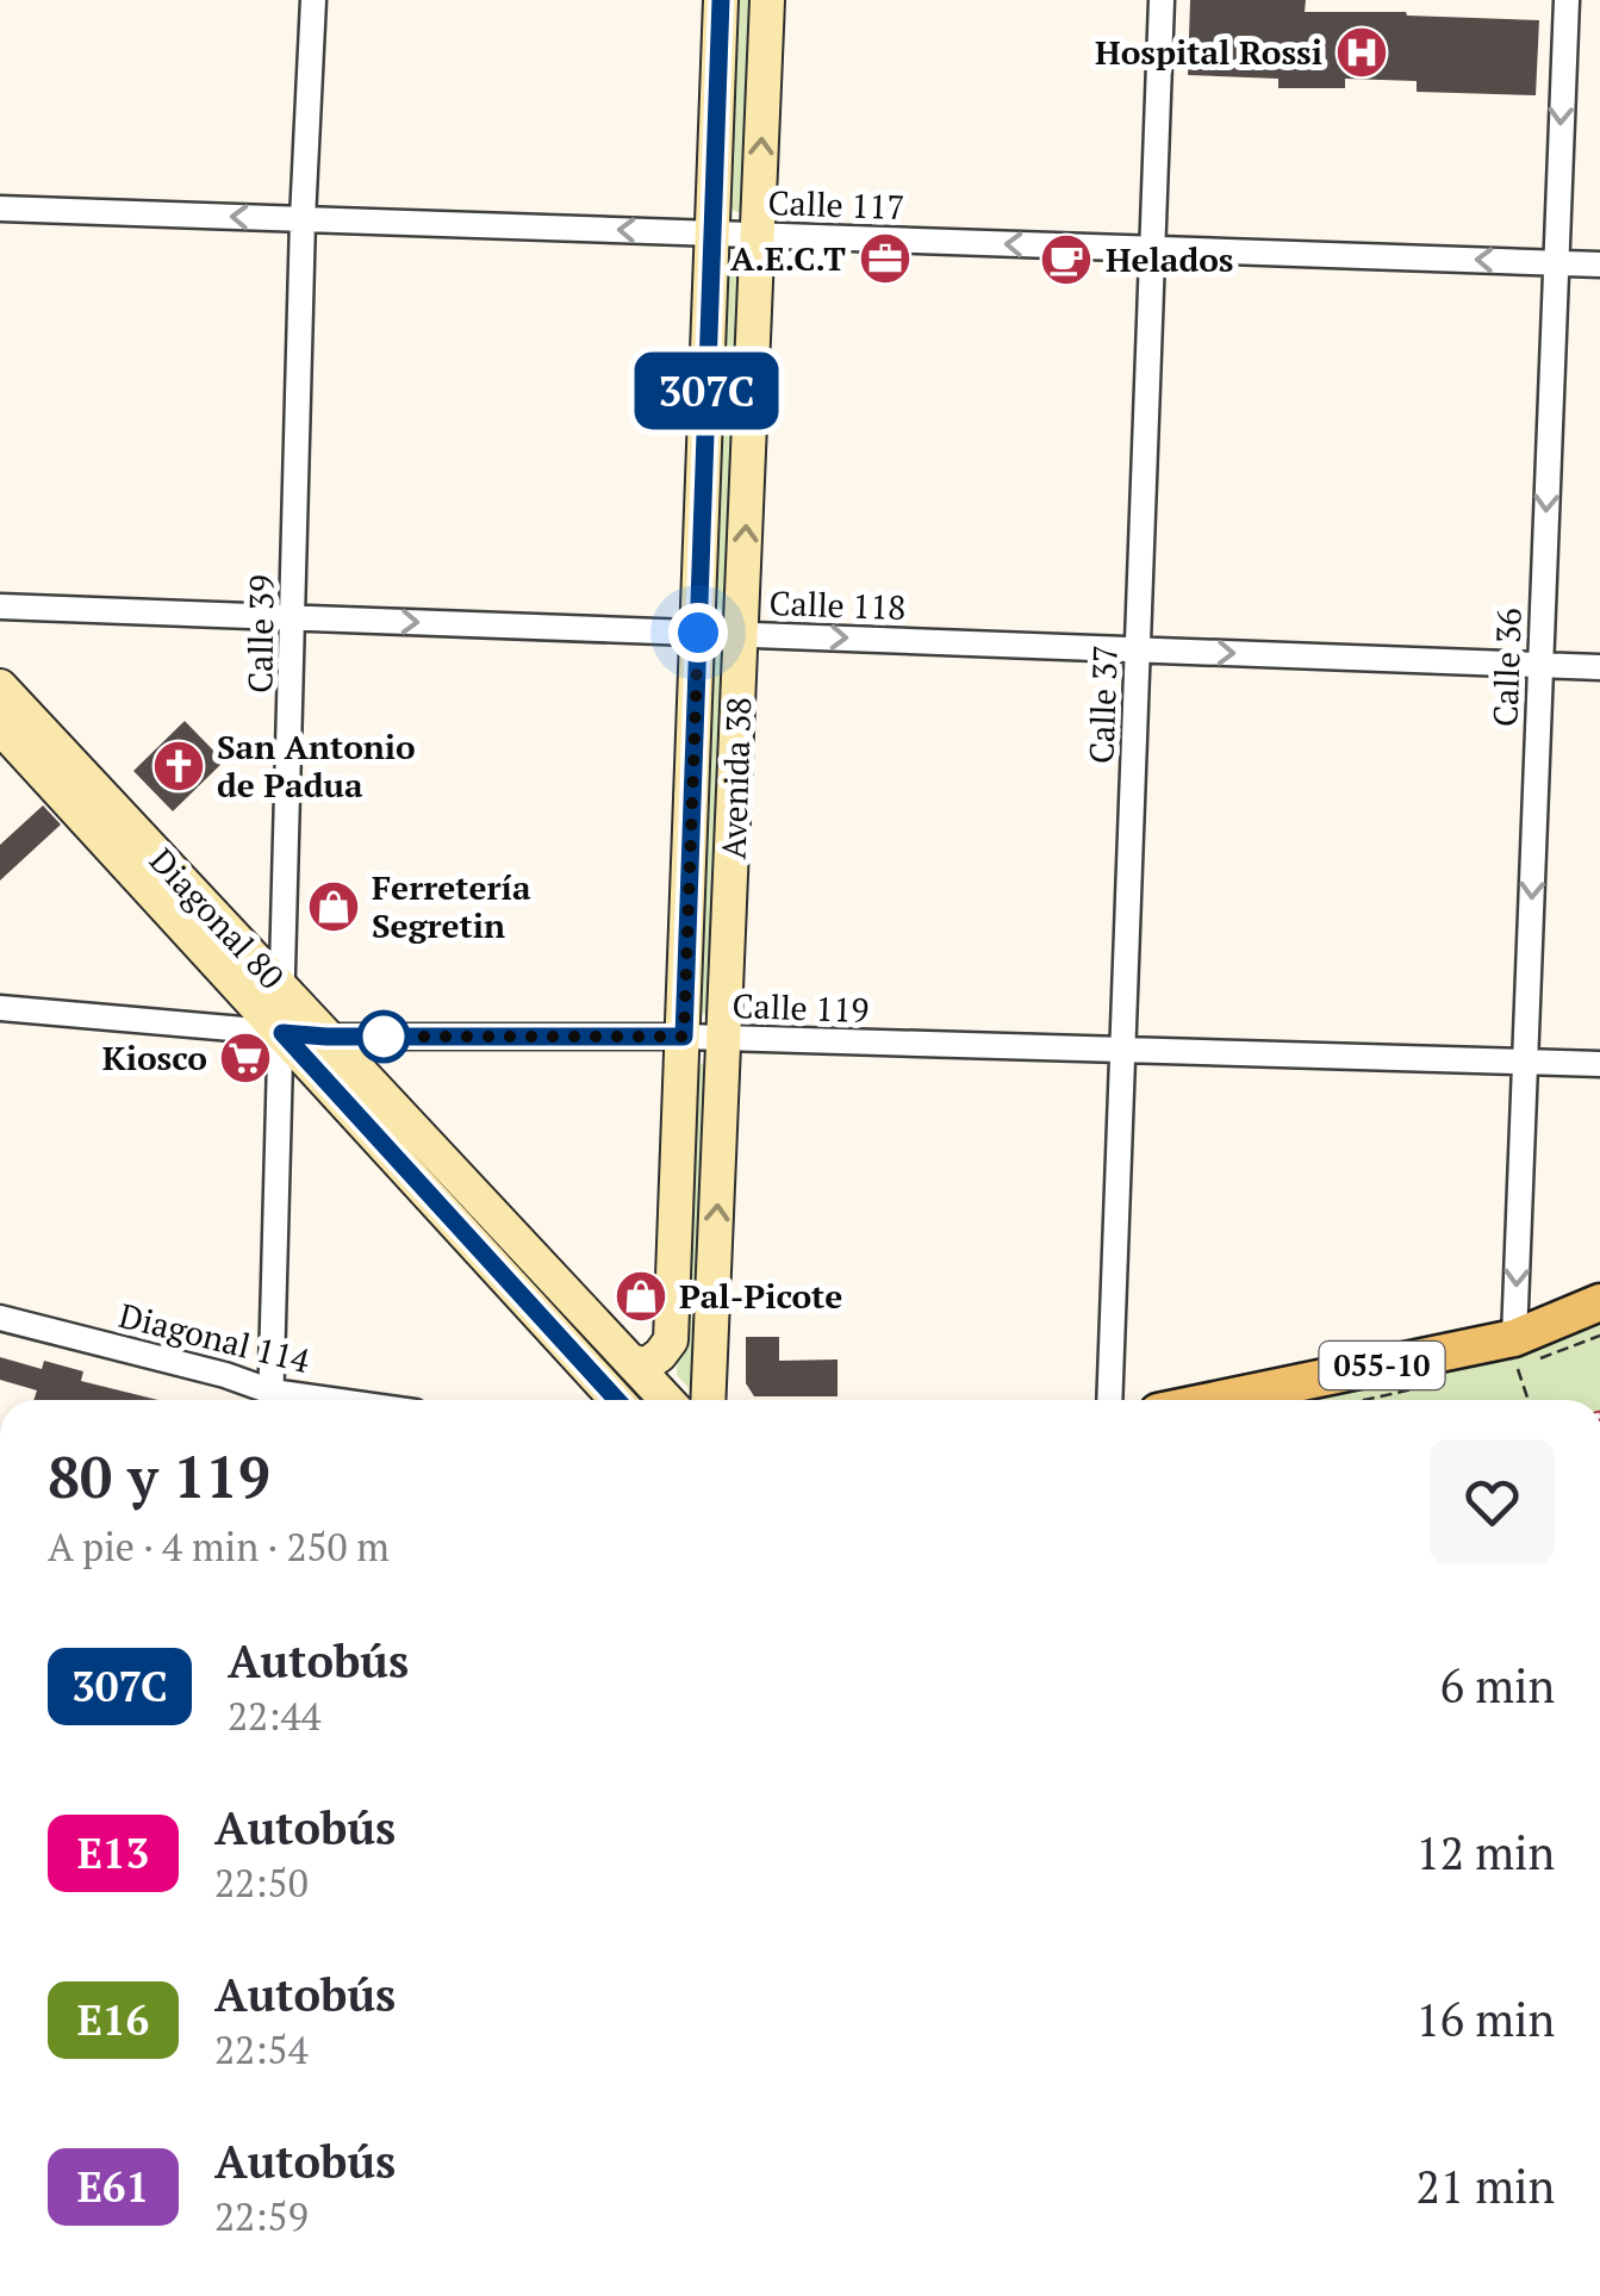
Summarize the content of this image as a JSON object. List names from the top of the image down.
{
  "streets": {
    "main road": ["Avenida 38", "Diagonal 80", "055-10"],
    "street": [
      "Calle 117",
      "Calle 118",
      "Calle 39",
      "Calle 36",
      "Calle 37",
      "Calle 119",
      "Diagonal 114"
    ]
  },
  "crossings": [
    ["Calle 117", "Calle 39"],
    ["Calle 117", "Calle 36"],
    ["Calle 117", "Calle 37"],
    ["Calle 117", "Avenida 38"],
    ["Calle 118", "Calle 39"],
    ["Calle 118", "Calle 36"],
    ["Calle 118", "Calle 37"],
    ["Calle 118", "Avenida 38"],
    ["Calle 39", "Diagonal 80"],
    ["Calle 39", "Calle 119"],
    ["Calle 36", "Calle 119"],
    ["Calle 36", "055-10"],
    ["Calle 37", "Calle 119"],
    ["Avenida 38", "Diagonal 80"],
    ["Avenida 38", "Calle 119"],
    ["Diagonal 80", "Calle 119"]
  ],
  "one_way": ["Calle 117", "Calle 118", "Calle 36"],
  "places": {
    "hospital": ["Hospital Rossi"],
    "office": ["A.E.C.T"],
    "cafe": ["Helados"],
    "church": ["San Antonio de Padua"],
    "shop": ["Ferretería Segretin", "Pal-Picote"],
    "supermarket": ["Kiosco"]
  },
  "lines": ["bus line 307C"],
  "page": {
    "on_map": "307C",
    "heading": ["80 y 119", "A pie · 4 min · 250 m"],
    "list": [
      {
        "mark": "307C",
        "name": "Autobús",
        "note": "22:44",
        "value": "6 min"
      },
      {
        "mark": "E13",
        "name": "Autobús",
        "note": "22:50",
        "value": "12 min"
      },
      {
        "mark": "E16",
        "name": "Autobús",
        "note": "22:54",
        "value": "16 min"
      },
      {
        "mark": "E61",
        "name": "Autobús",
        "note": "22:59",
        "value": "21 min"
      }
    ]
  }
}
